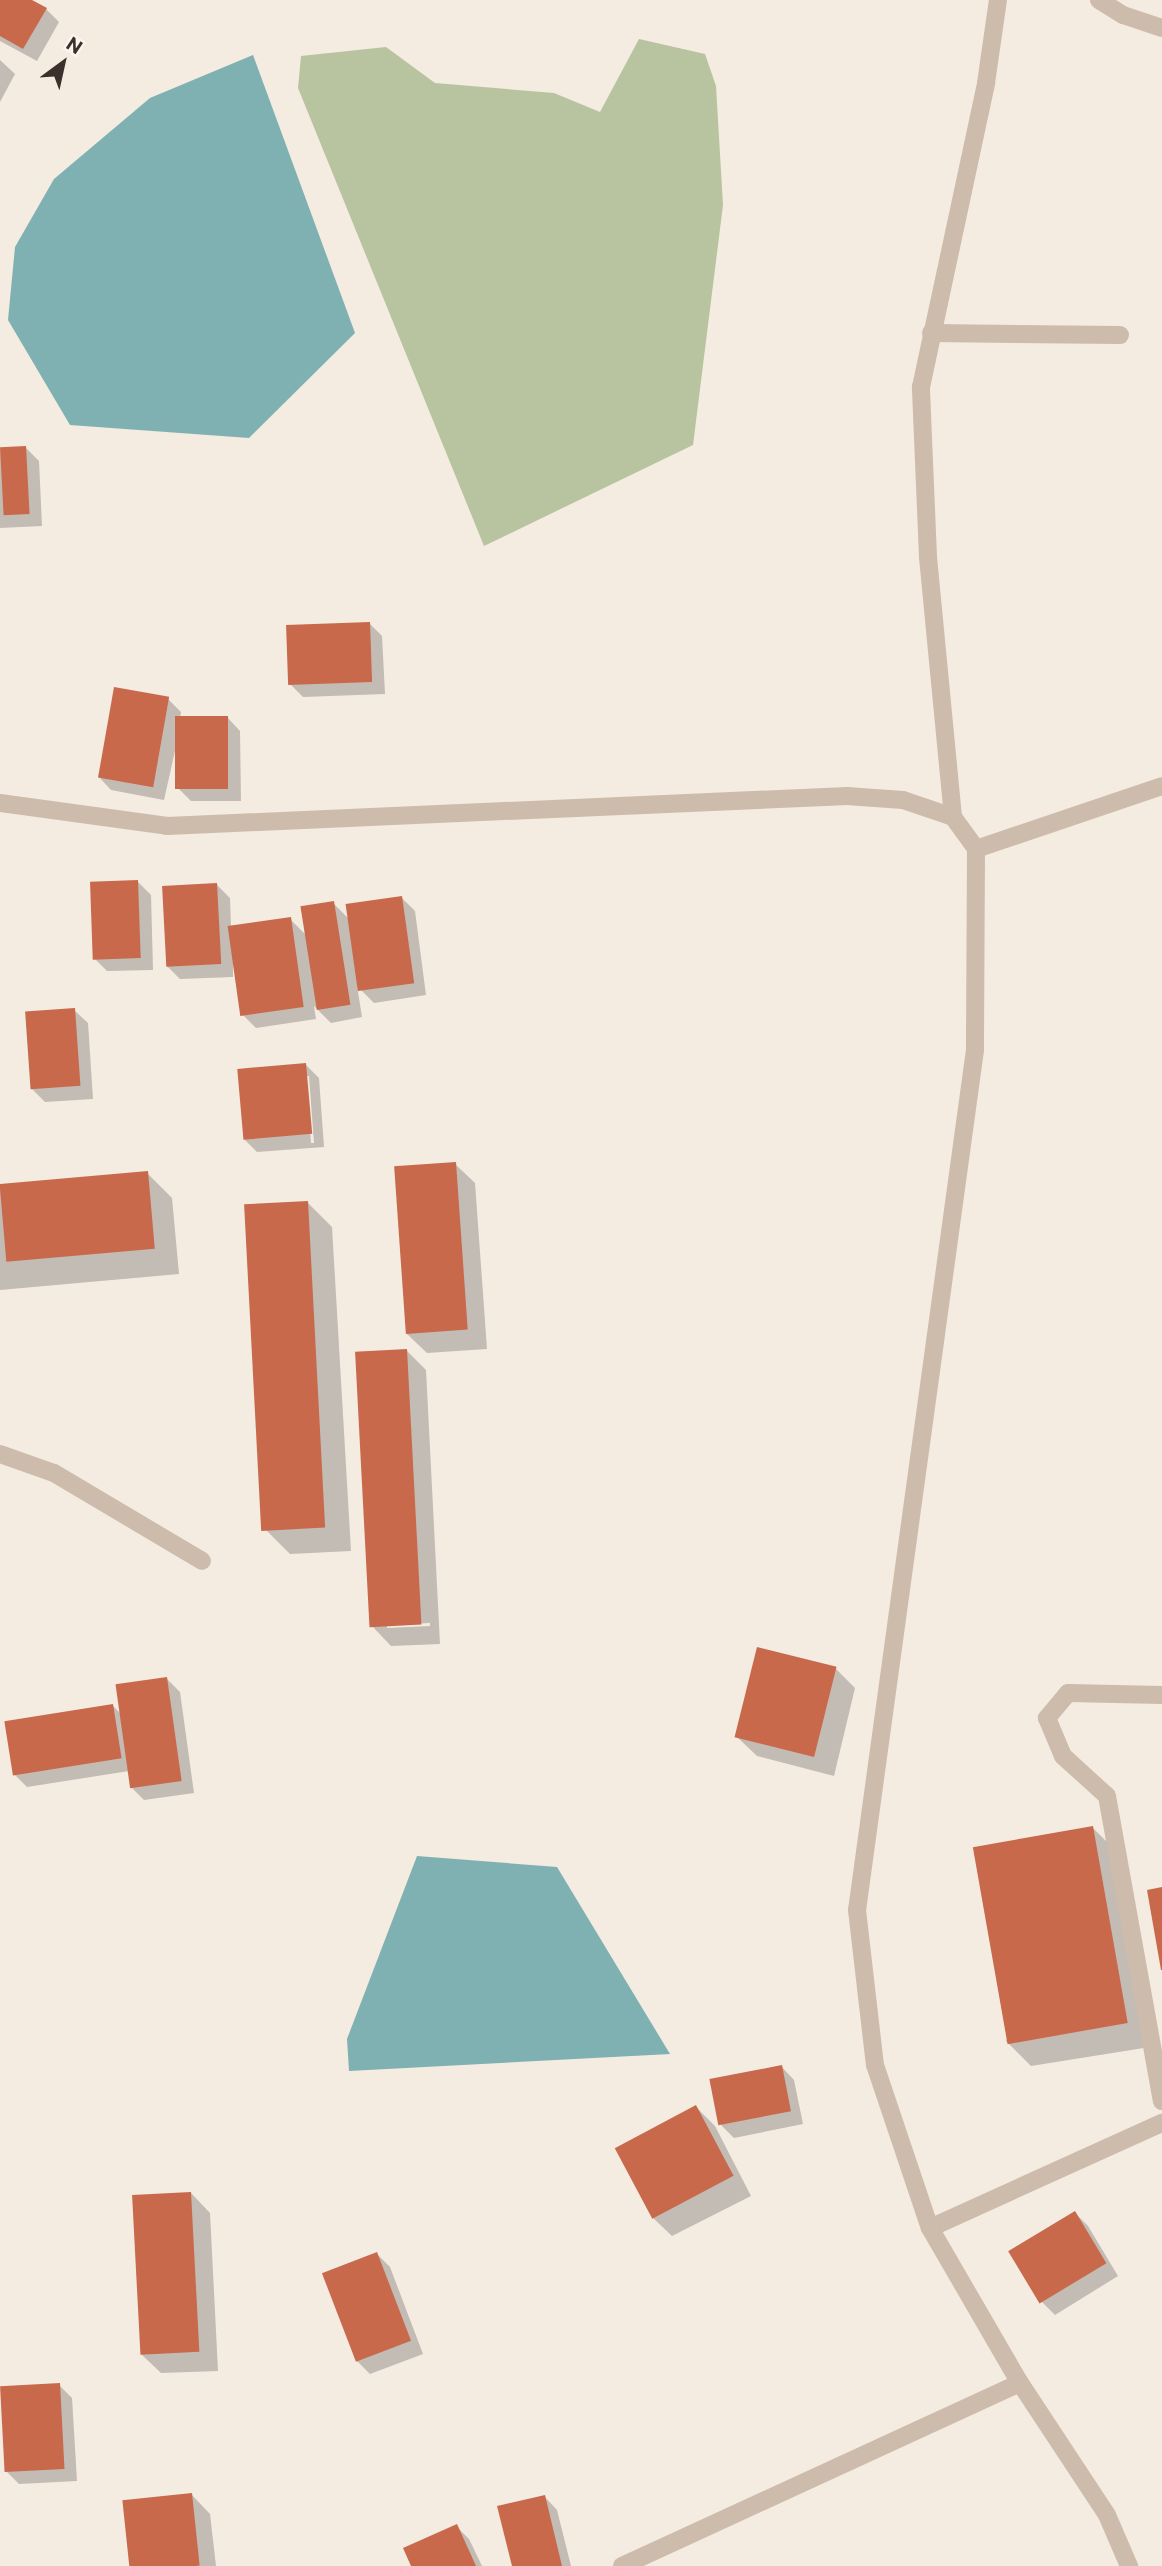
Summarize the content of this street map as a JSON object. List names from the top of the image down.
{
  "north": "top right"
}
